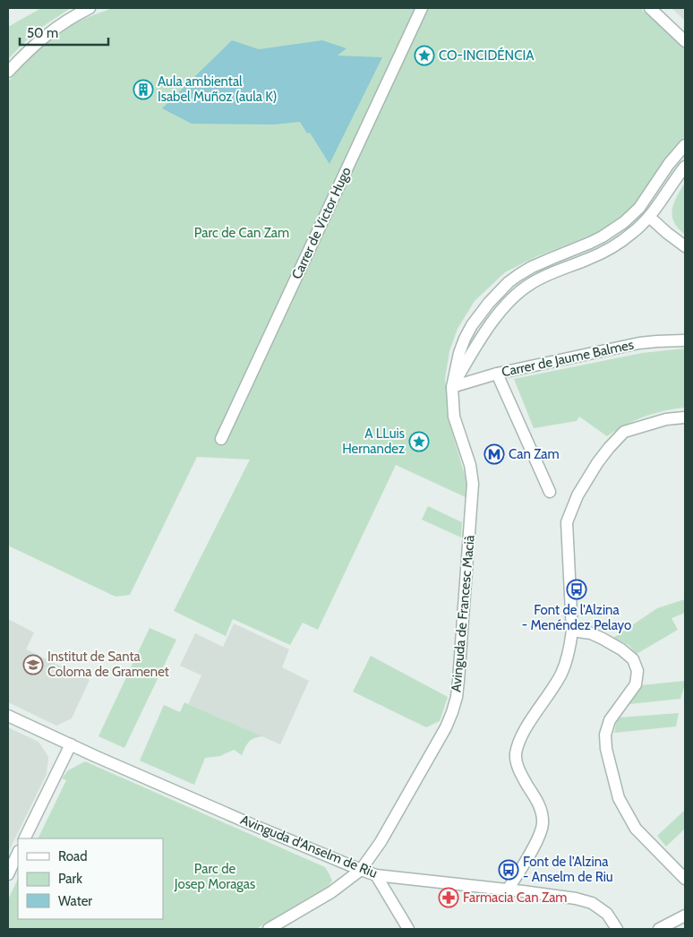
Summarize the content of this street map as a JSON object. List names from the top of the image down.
{
  "streets": {
    "street": [
      "Carrer de Victor Hugo",
      "Carrer de Jaume Balmes",
      "Avinguda de Francesc Macià",
      "Avinguda d'Anselm de Riu"
    ]
  },
  "crossings": [
    ["Carrer de Jaume Balmes", "Avinguda de Francesc Macià"],
    ["Avinguda de Francesc Macià", "Avinguda d'Anselm de Riu"]
  ],
  "parks": ["Parc de Can Zam", "Parc de Josep Moragas"],
  "places": {
    "place": ["CO-INCIDÉNCIA", "A LLuis Hernandez"],
    "building": ["Aula ambiental Isabel Muñoz (aula K)"],
    "metro station": ["Can Zam"],
    "bus stop": ["Font de l'Alzina - Menéndez Pelayo", "Font de l'Alzina - Anselm de Riu"],
    "school or university": ["Institut de Santa Coloma de Gramenet"],
    "pharmacy": ["Farmacia Can Zam"]
  },
  "legend": ["Road", "Park", "Water"],
  "scale_bar": "50 m"
}
